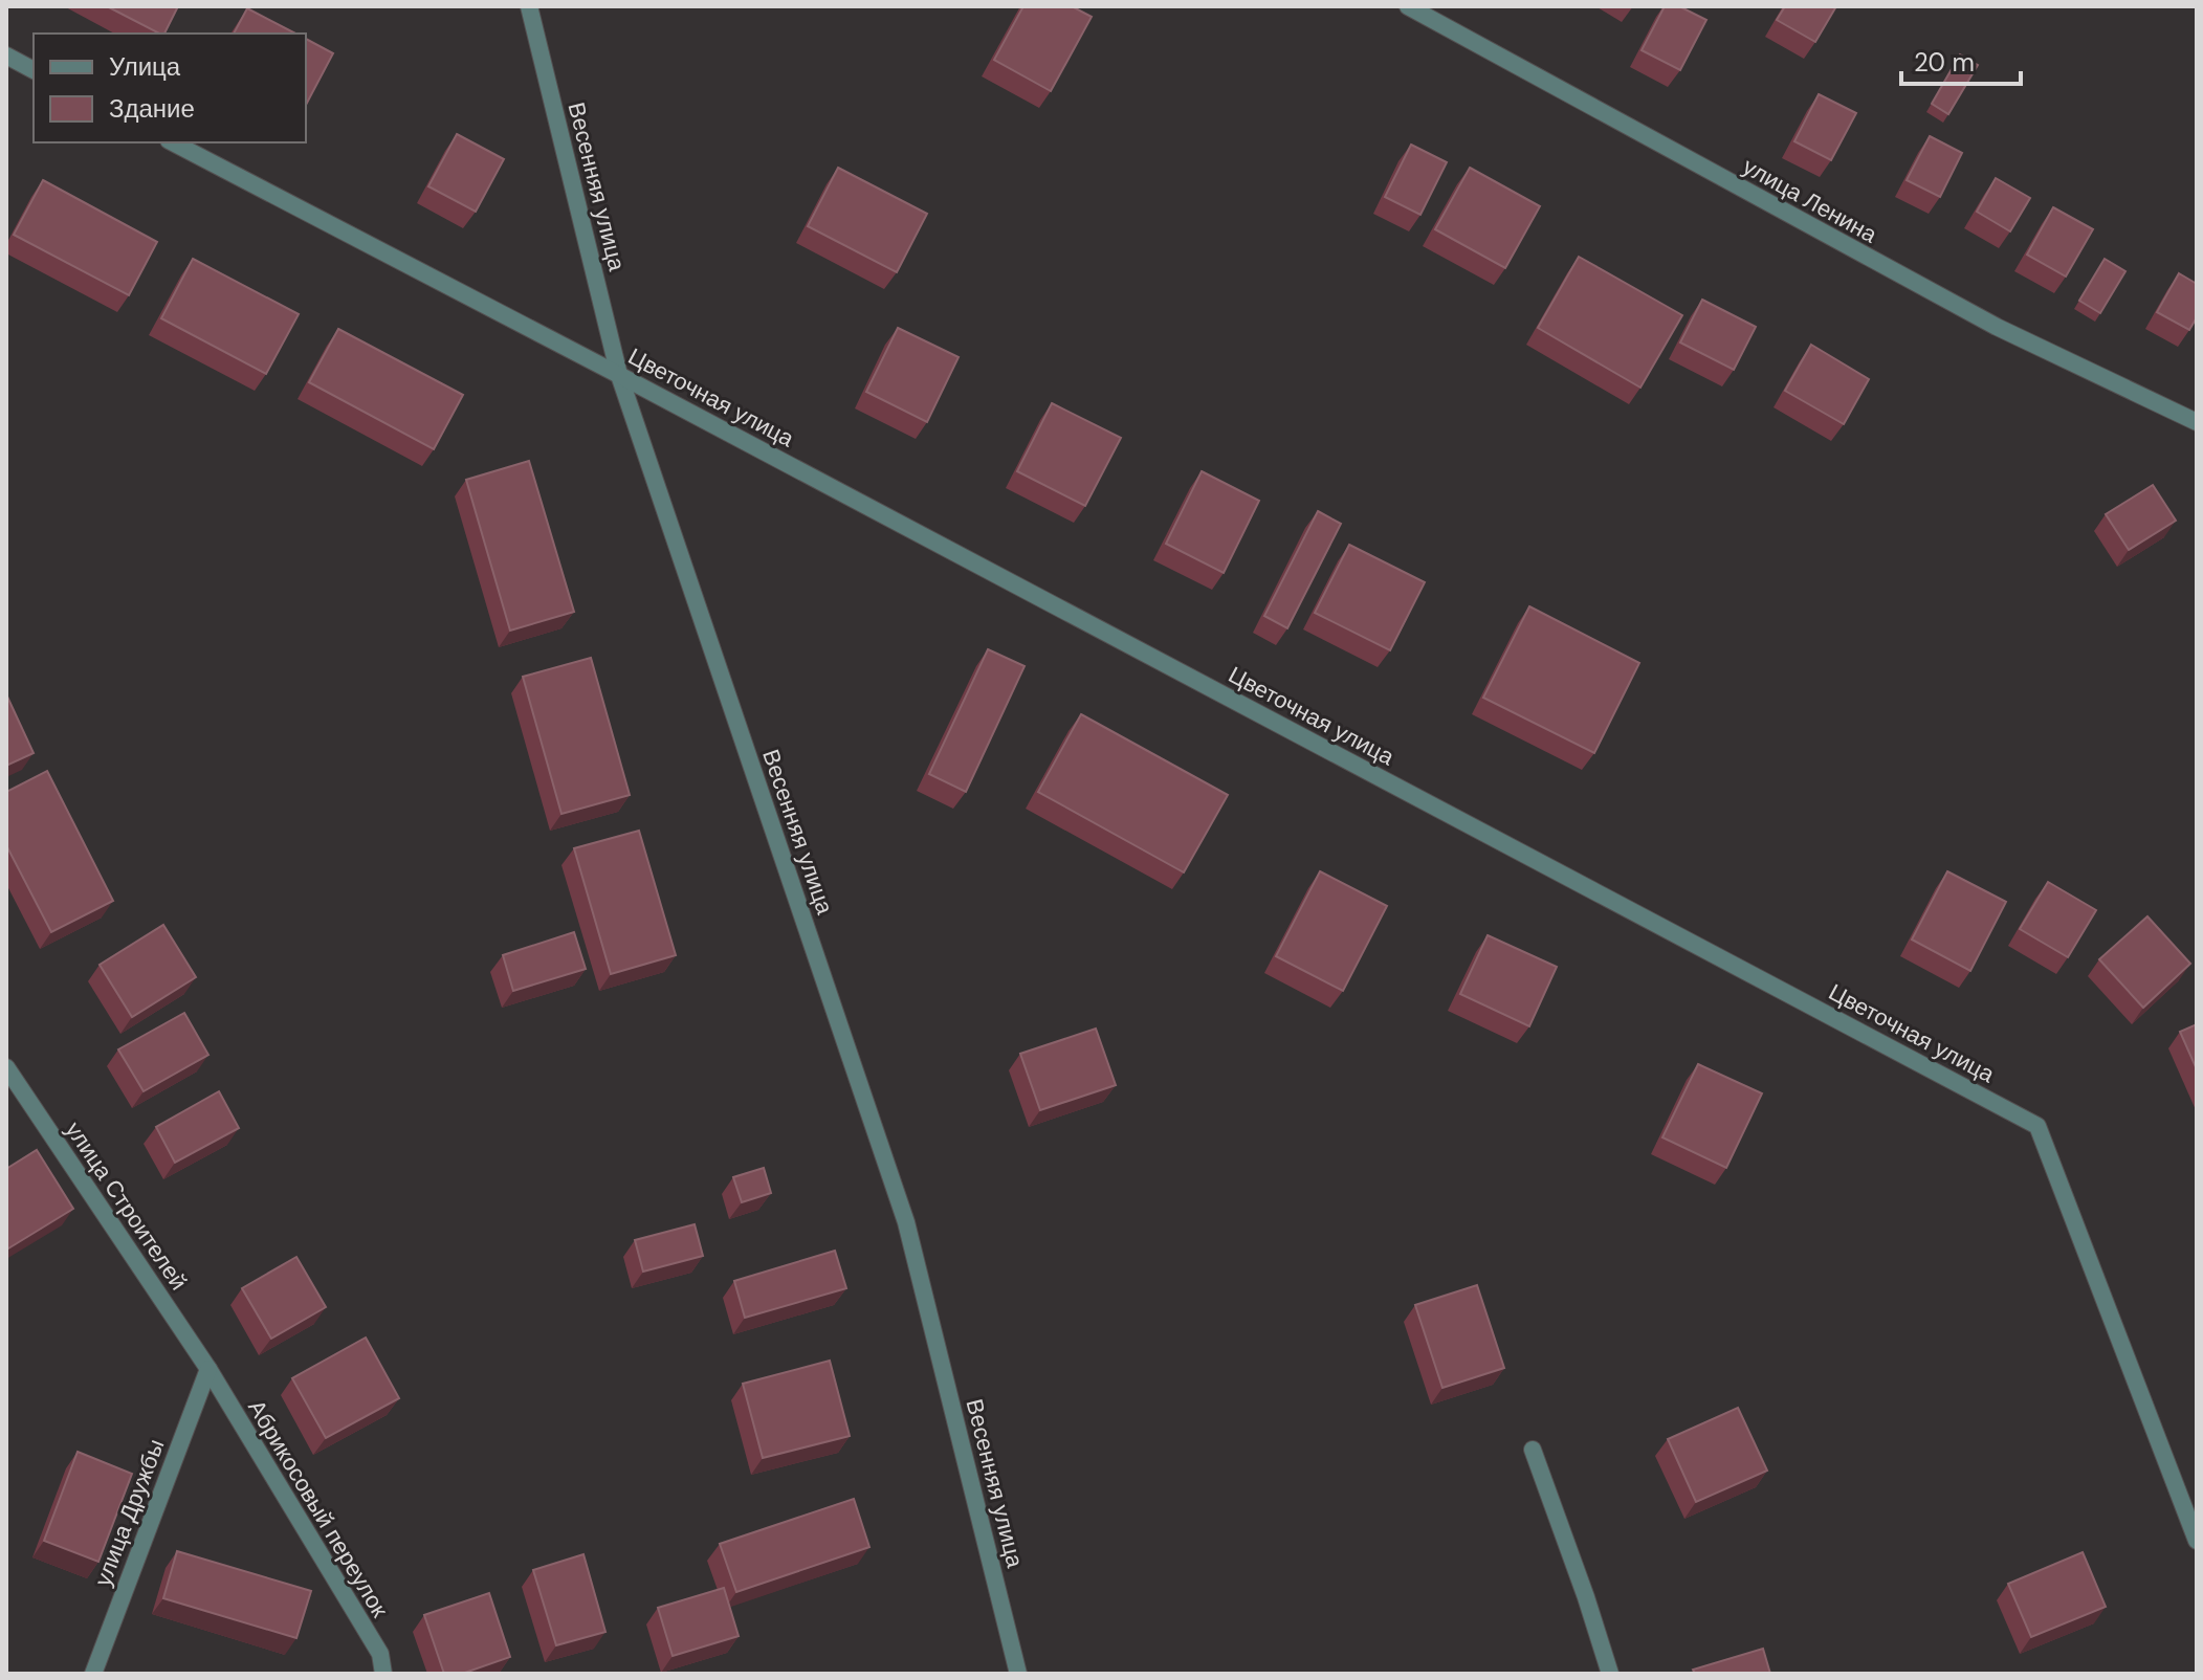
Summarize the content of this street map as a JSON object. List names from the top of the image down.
{
  "streets": {
    "street": [
      "Весенняя улица",
      "улица Ленина",
      "Цветочная улица",
      "улица Строителей",
      "Абрикосовый переулок",
      "улица Дружбы"
    ]
  },
  "crossings": [
    ["Весенняя улица", "Цветочная улица"],
    ["улица Строителей", "Абрикосовый переулок"],
    ["улица Строителей", "улица Дружбы"],
    ["Абрикосовый переулок", "улица Дружбы"]
  ],
  "legend": ["Улица", "Здание"],
  "scale_bar": "20 m"
}
